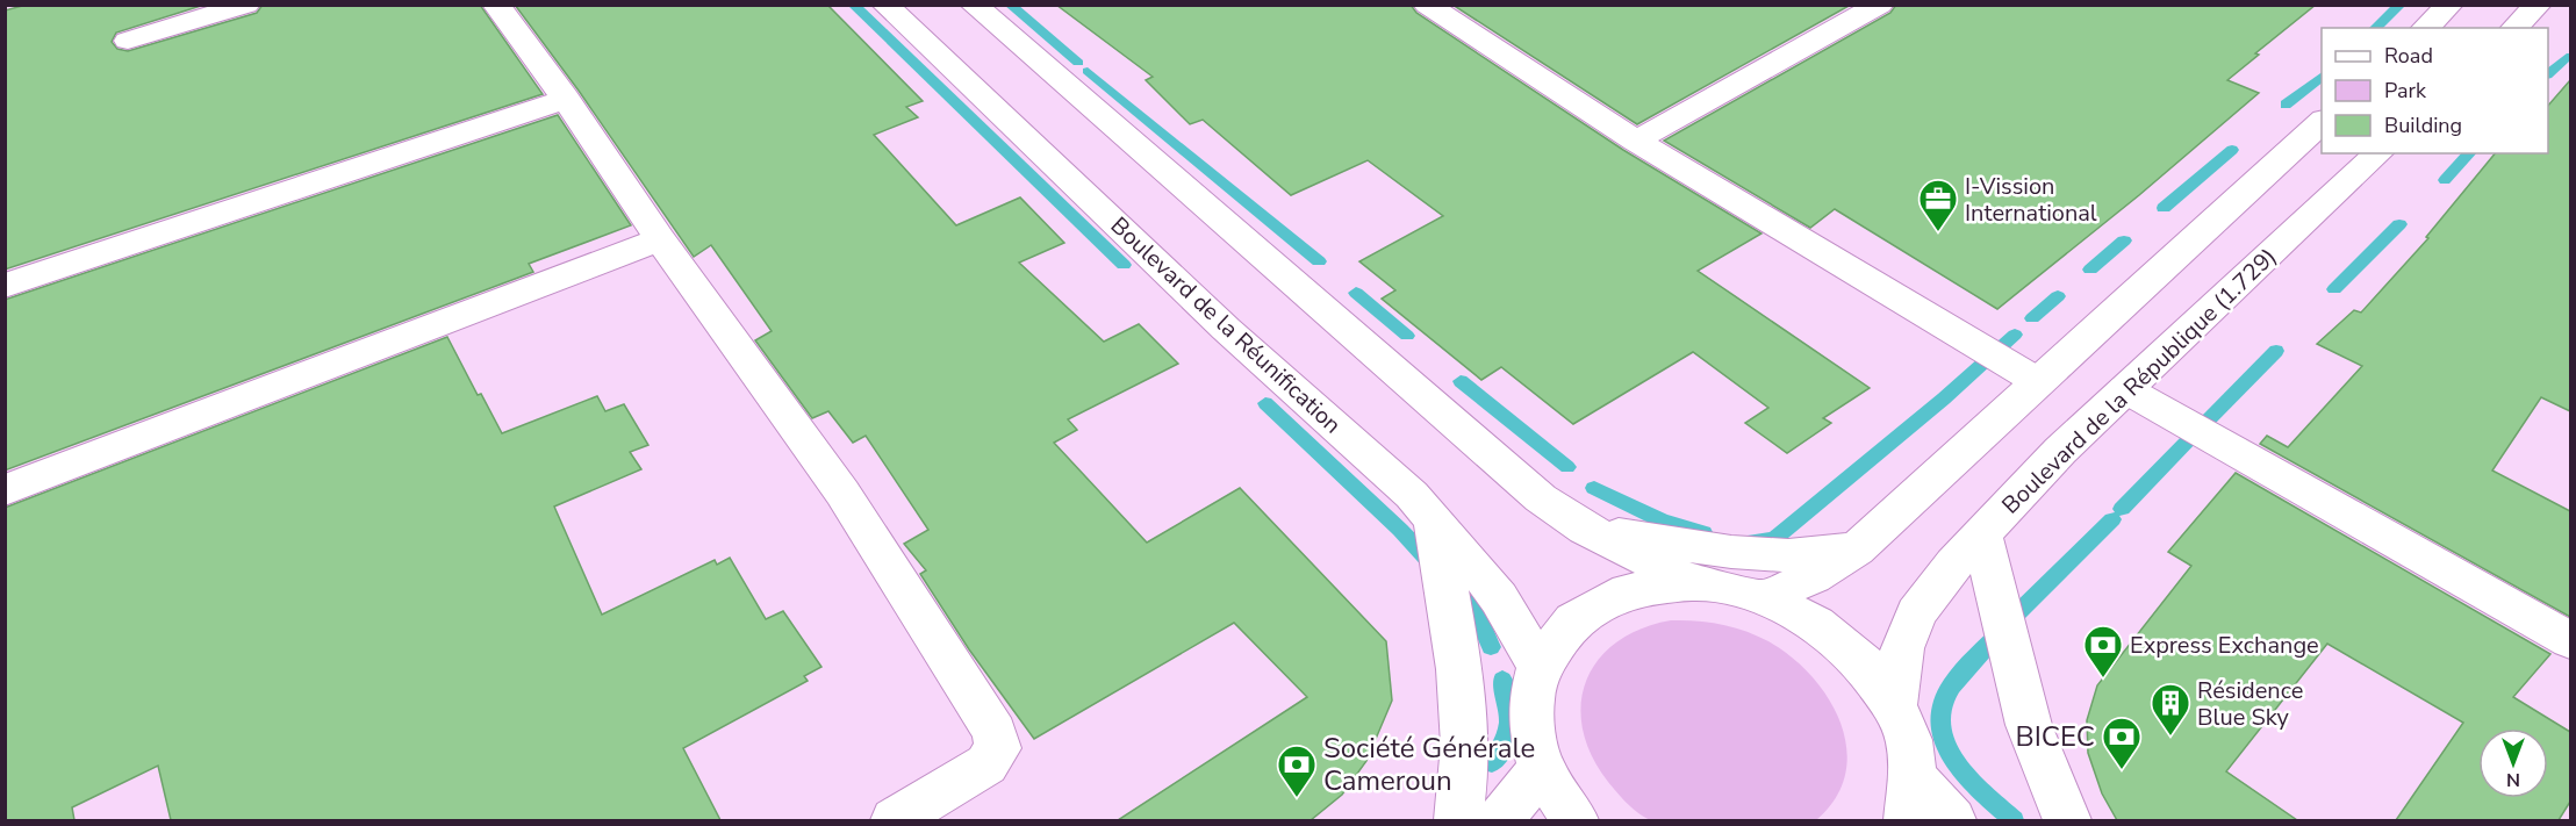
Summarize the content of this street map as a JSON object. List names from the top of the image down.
{
  "streets": {
    "main road": ["Boulevard de la Réunification", "Boulevard de la République (1.729)"]
  },
  "places": {
    "office": ["I-Vission International"],
    "bank": ["Express Exchange", "BICEC", "Société Générale Cameroun"],
    "building": ["Résidence Blue Sky"]
  },
  "legend": ["Road", "Park", "Building"],
  "north": "bottom"
}
